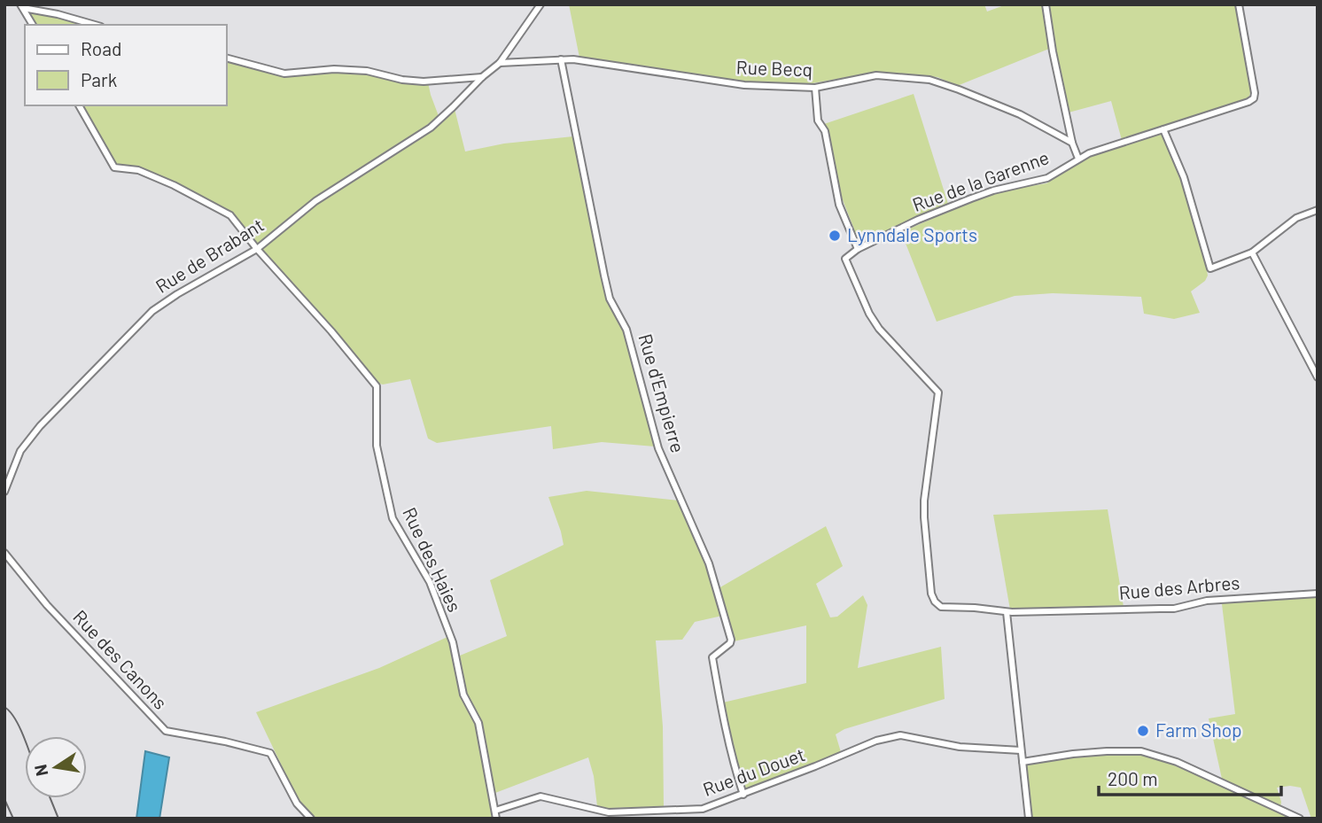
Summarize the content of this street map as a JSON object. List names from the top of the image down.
{
  "streets": {
    "street": [
      "Rue Becq",
      "Rue de la Garenne",
      "Rue de Brabant",
      "Rue d'Empierre",
      "Rue des Haies",
      "Rue des Arbres",
      "Rue des Canons",
      "Rue du Douet"
    ]
  },
  "crossings": [
    ["Rue Becq", "Rue de Brabant"],
    ["Rue Becq", "Rue d'Empierre"],
    ["Rue de Brabant", "Rue des Haies"],
    ["Rue d'Empierre", "Rue du Douet"],
    ["Rue des Haies", "Rue du Douet"]
  ],
  "places": ["Lynndale Sports", "Farm Shop"],
  "legend": ["Road", "Park"],
  "scale_bar": "200 m",
  "north": "left"
}
